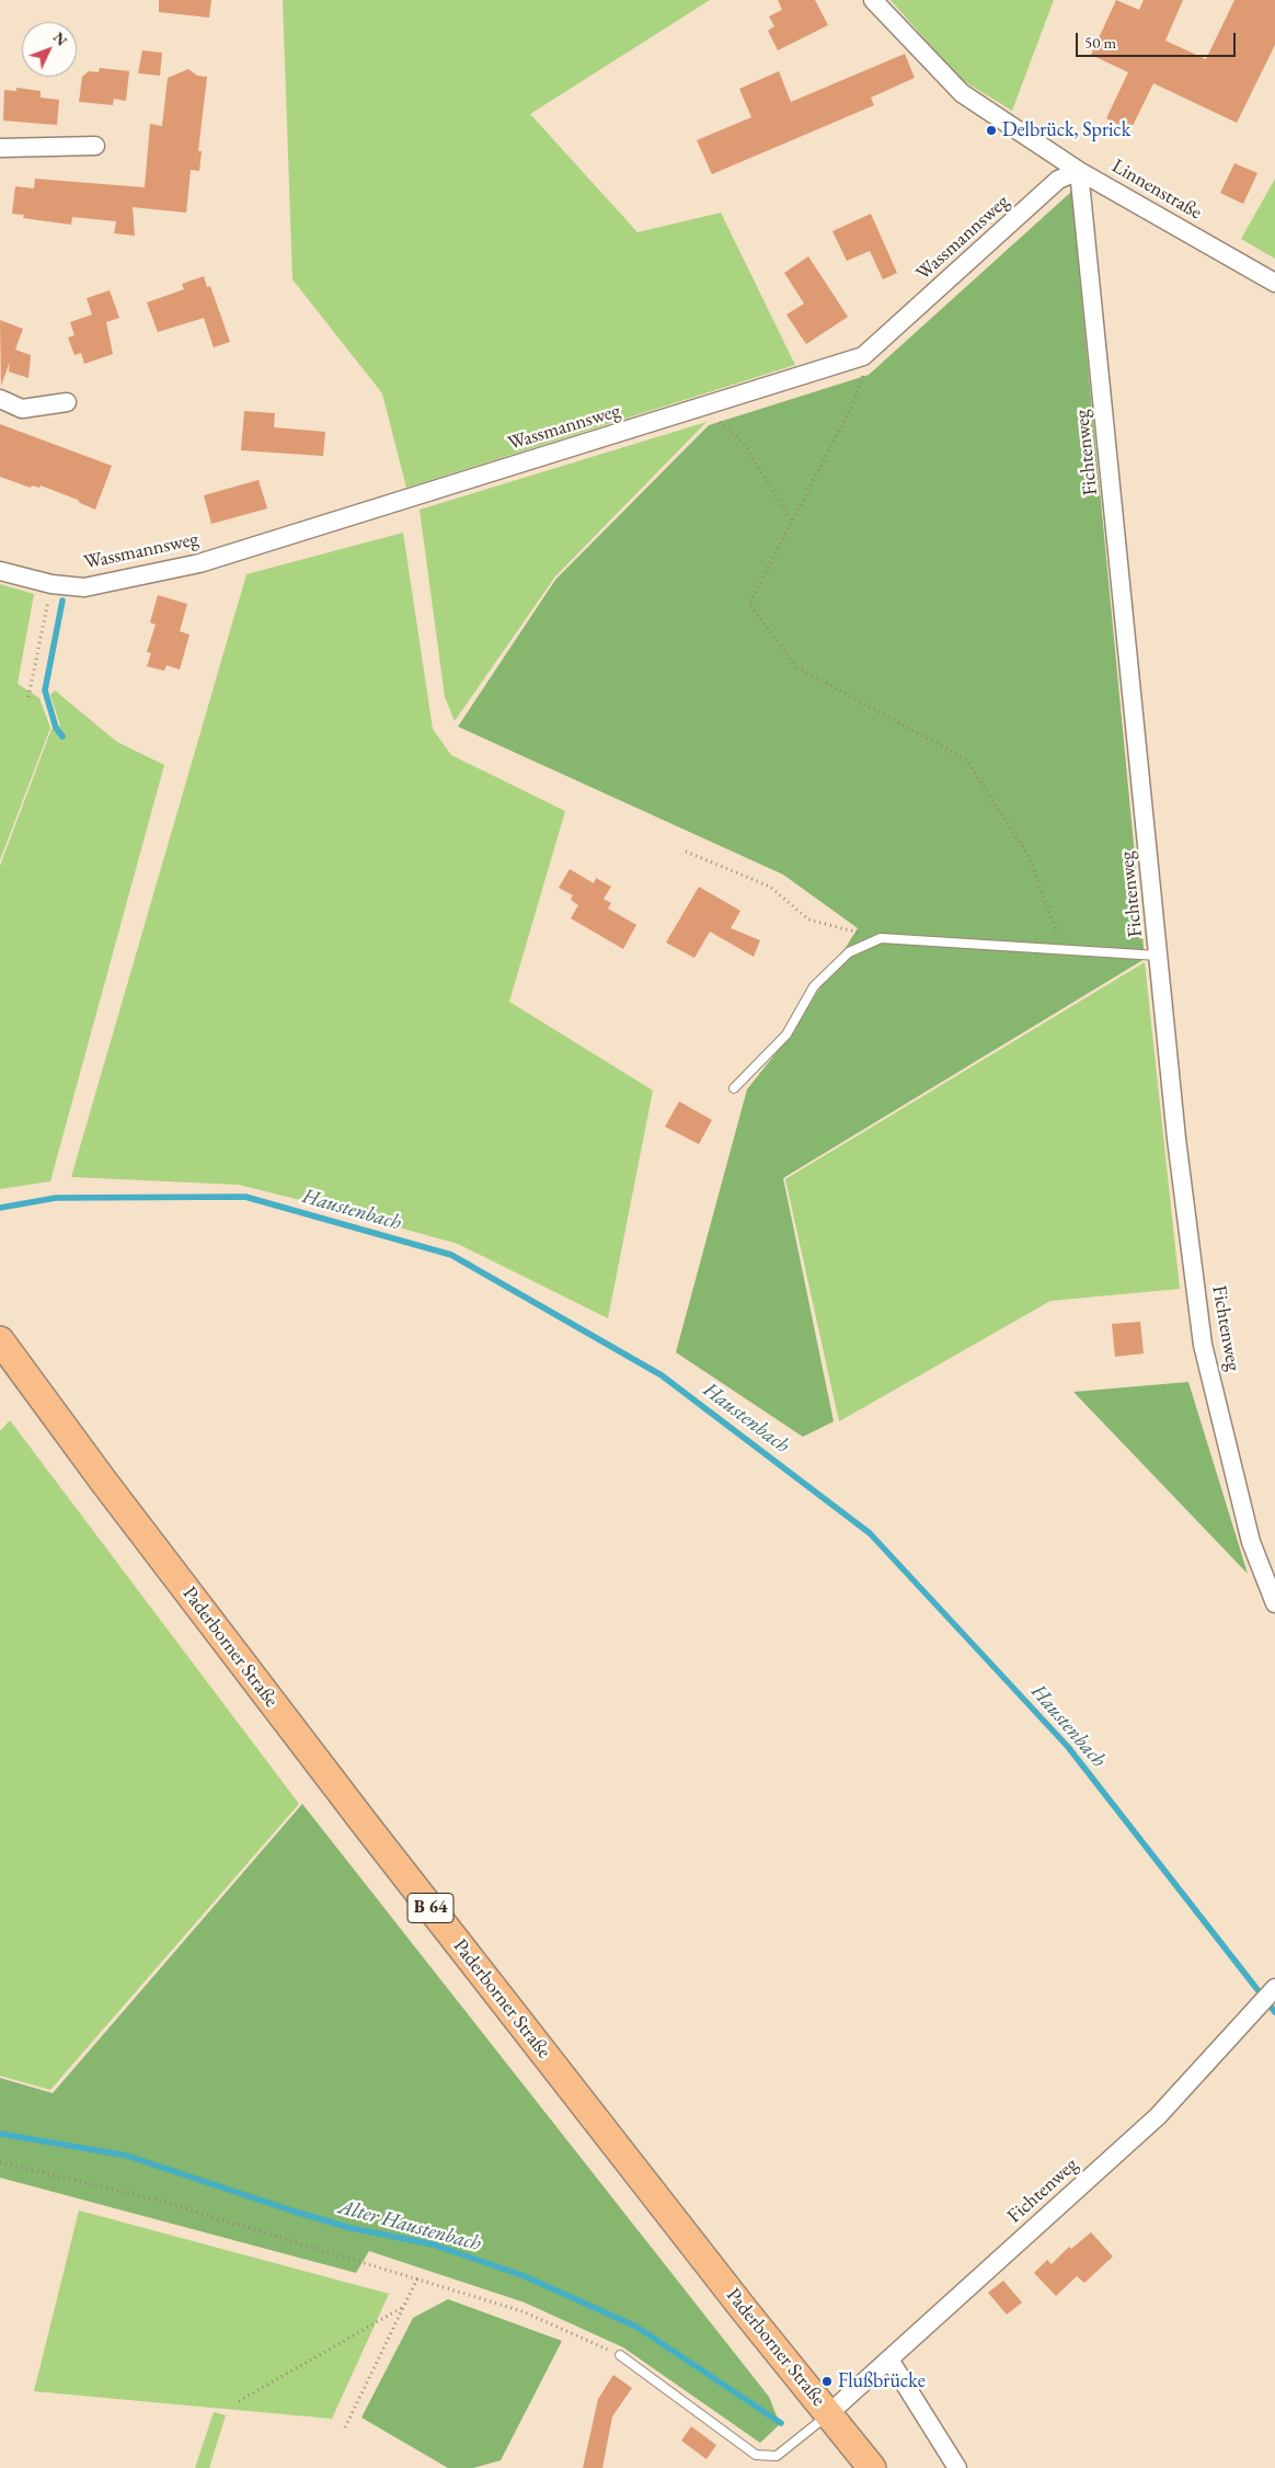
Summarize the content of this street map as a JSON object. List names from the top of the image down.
{
  "streets": {
    "main road": ["Paderborner Straße", "B 64"],
    "street": ["Linnenstraße", "Wassmannsweg", "Fichtenweg"]
  },
  "crossings": [
    ["Linnenstraße", "Wassmannsweg"],
    ["Linnenstraße", "Fichtenweg"],
    ["Wassmannsweg", "Fichtenweg"],
    ["Fichtenweg", "Paderborner Straße"]
  ],
  "water": ["Haustenbach", "Alter Haustenbach"],
  "places": ["Delbrück, Sprick", "Flußbrücke"],
  "scale_bar": "50 m",
  "north": "top right"
}
